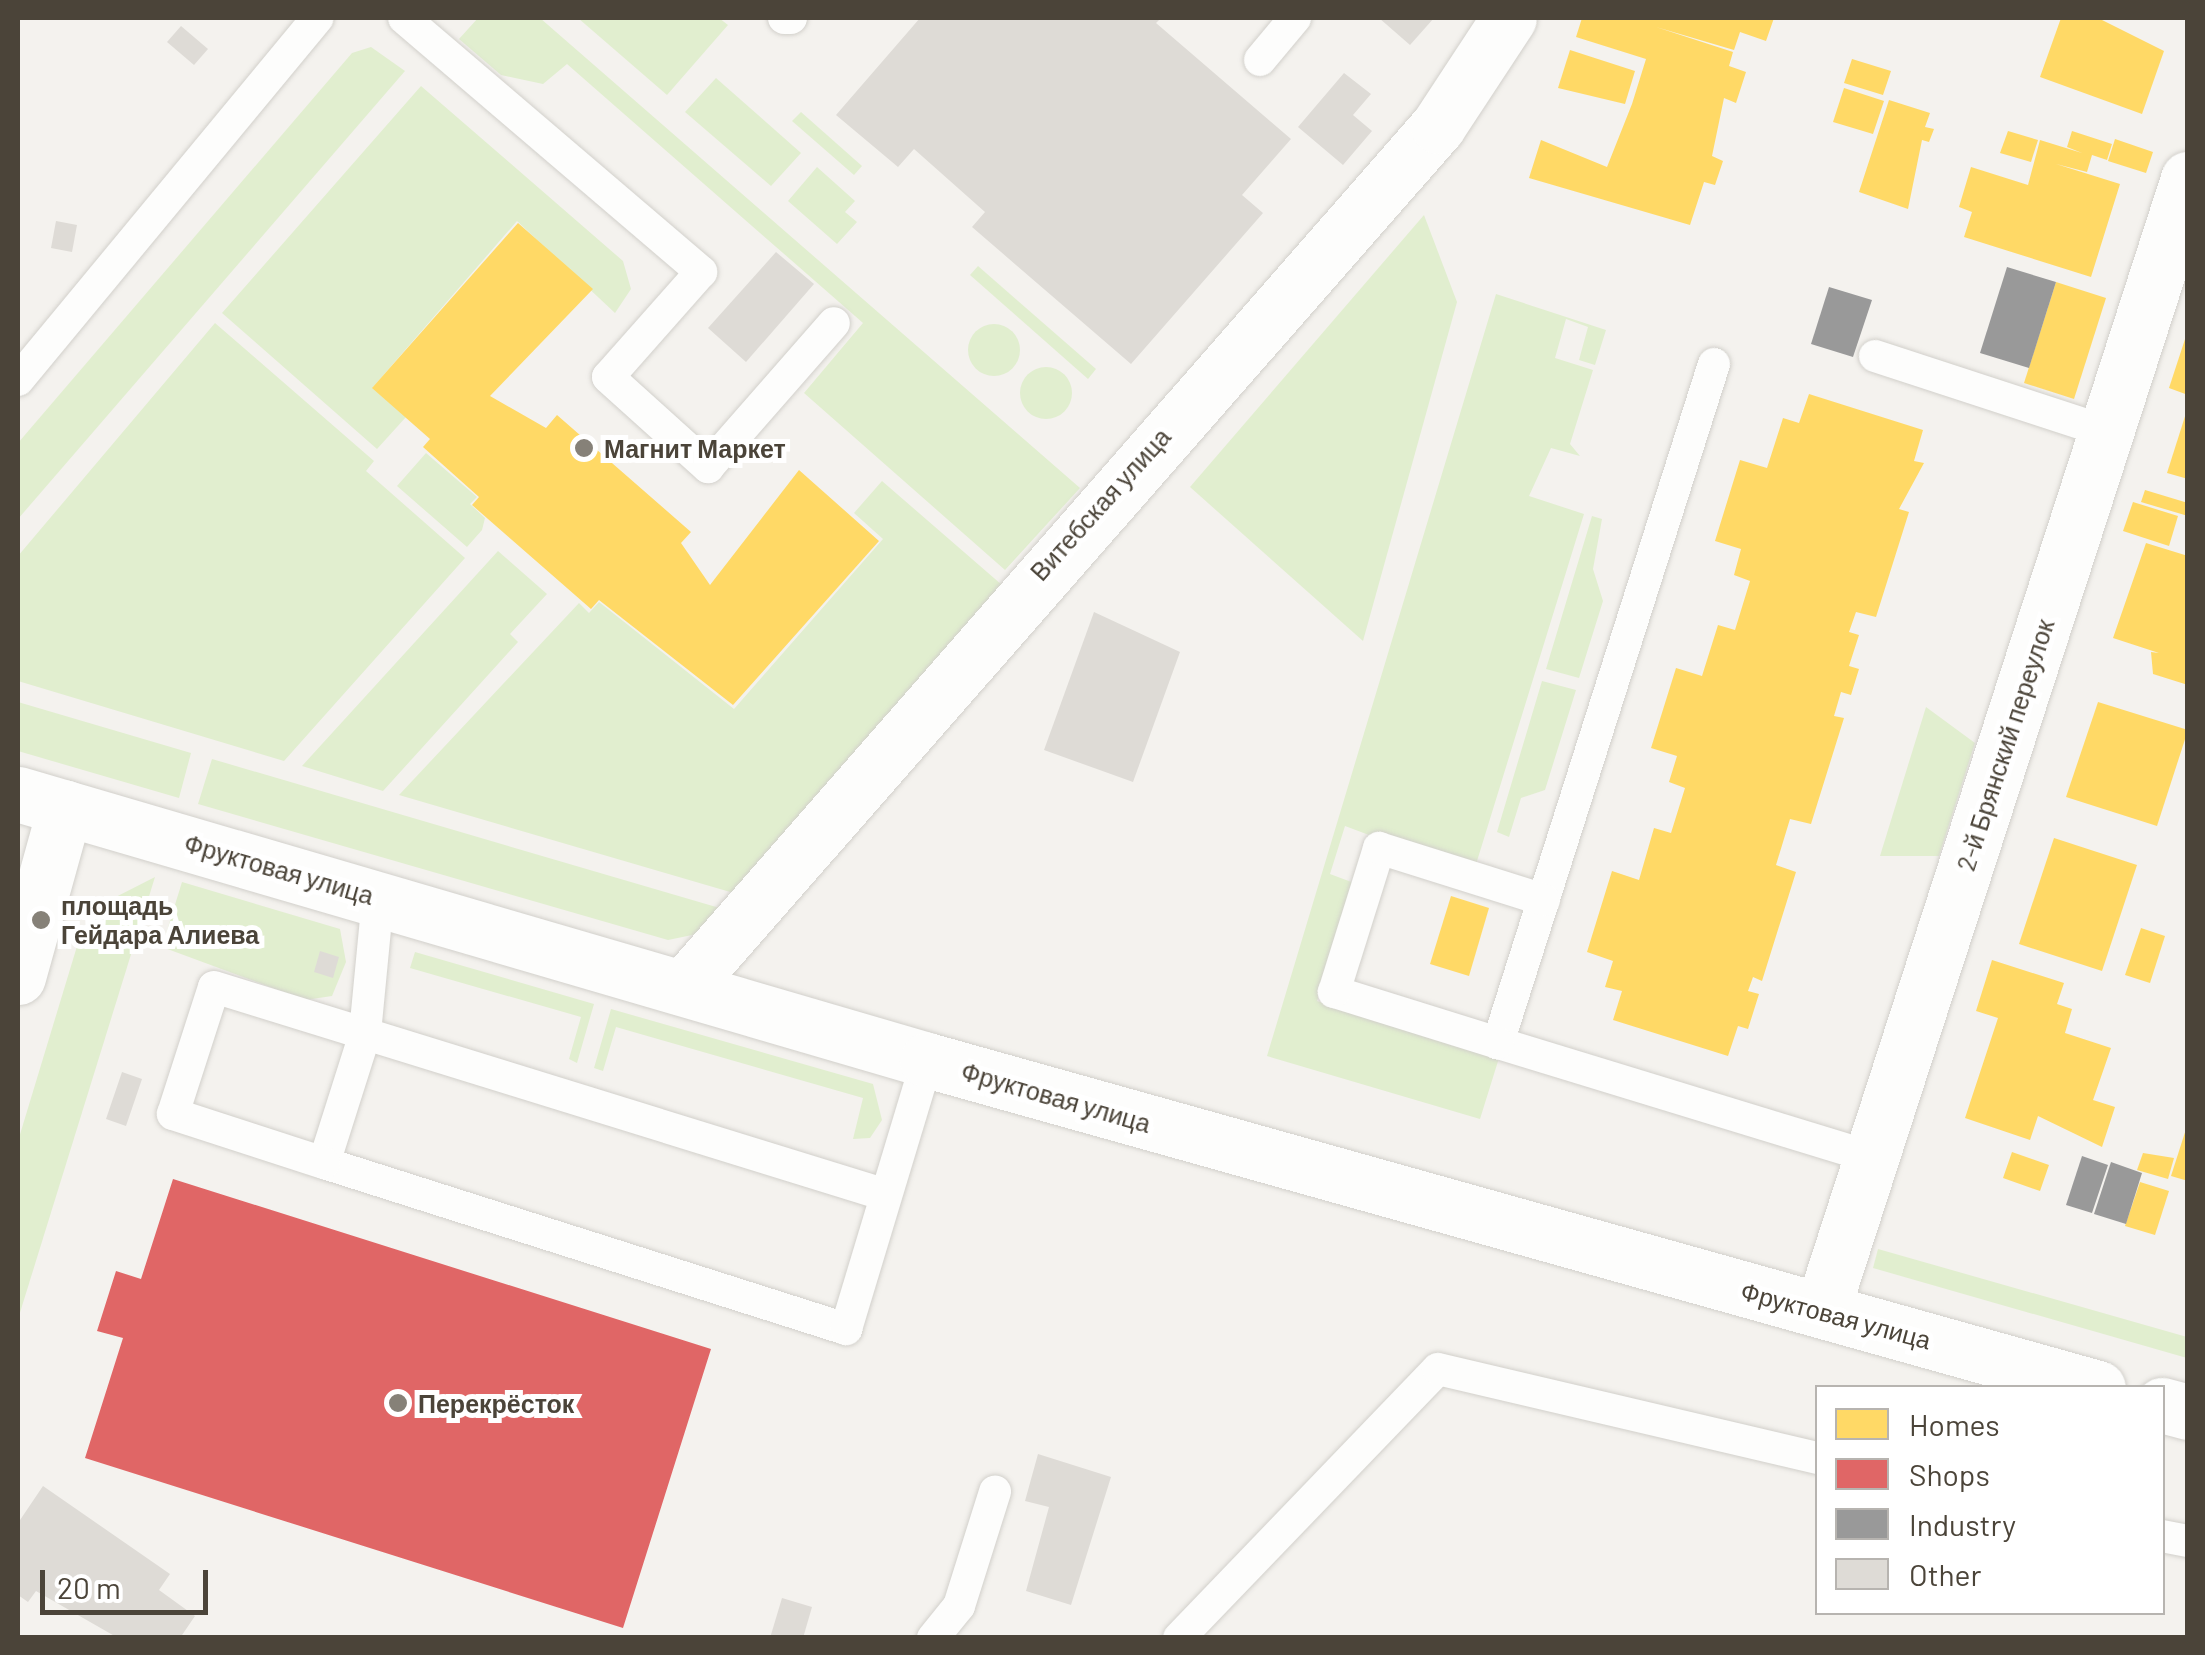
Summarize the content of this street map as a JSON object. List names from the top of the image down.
{
  "streets": {
    "street": ["Витебская улица", "2-й Брянский переулок", "Фруктовая улица"]
  },
  "crossings": [
    ["Витебская улица", "Фруктовая улица"],
    ["2-й Брянский переулок", "Фруктовая улица"]
  ],
  "places": ["Магнит Маркет", "площадь Гейдара Алиева", "Перекрёсток"],
  "legend": [
    "Homes",
    "Shops",
    "Industry",
    "Other"
  ],
  "scale_bar": "20 m"
}
